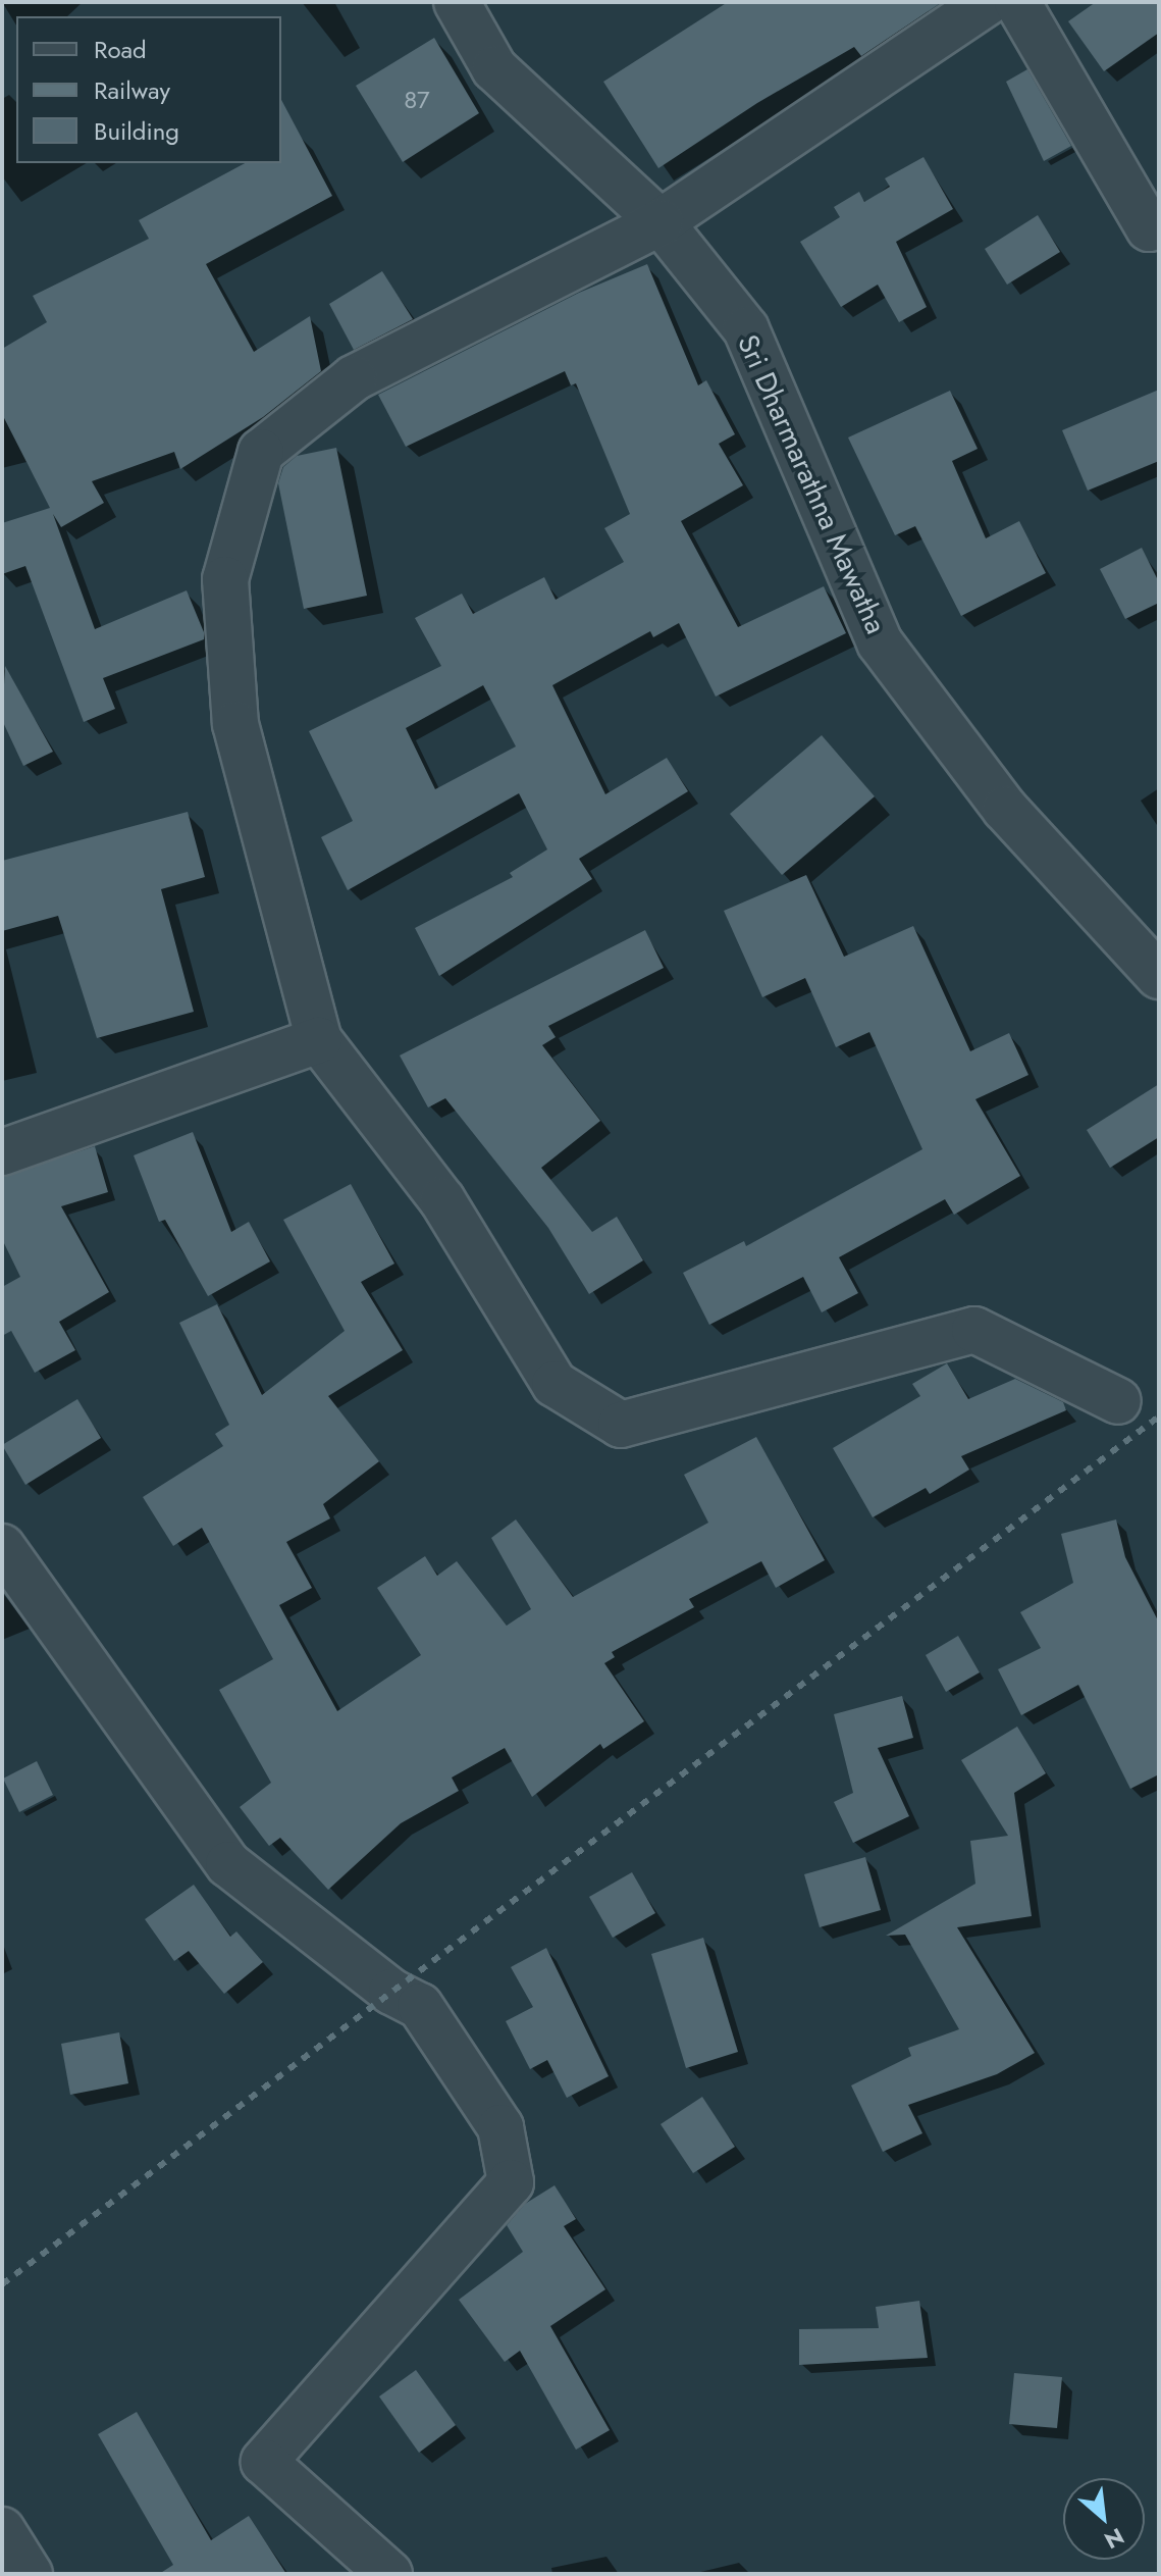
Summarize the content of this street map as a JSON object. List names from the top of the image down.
{
  "streets": {
    "street": ["Sri Dharmarathna Mawatha"]
  },
  "house_numbers": ["87"],
  "legend": ["Road", "Railway", "Building"],
  "north": "bottom right"
}
